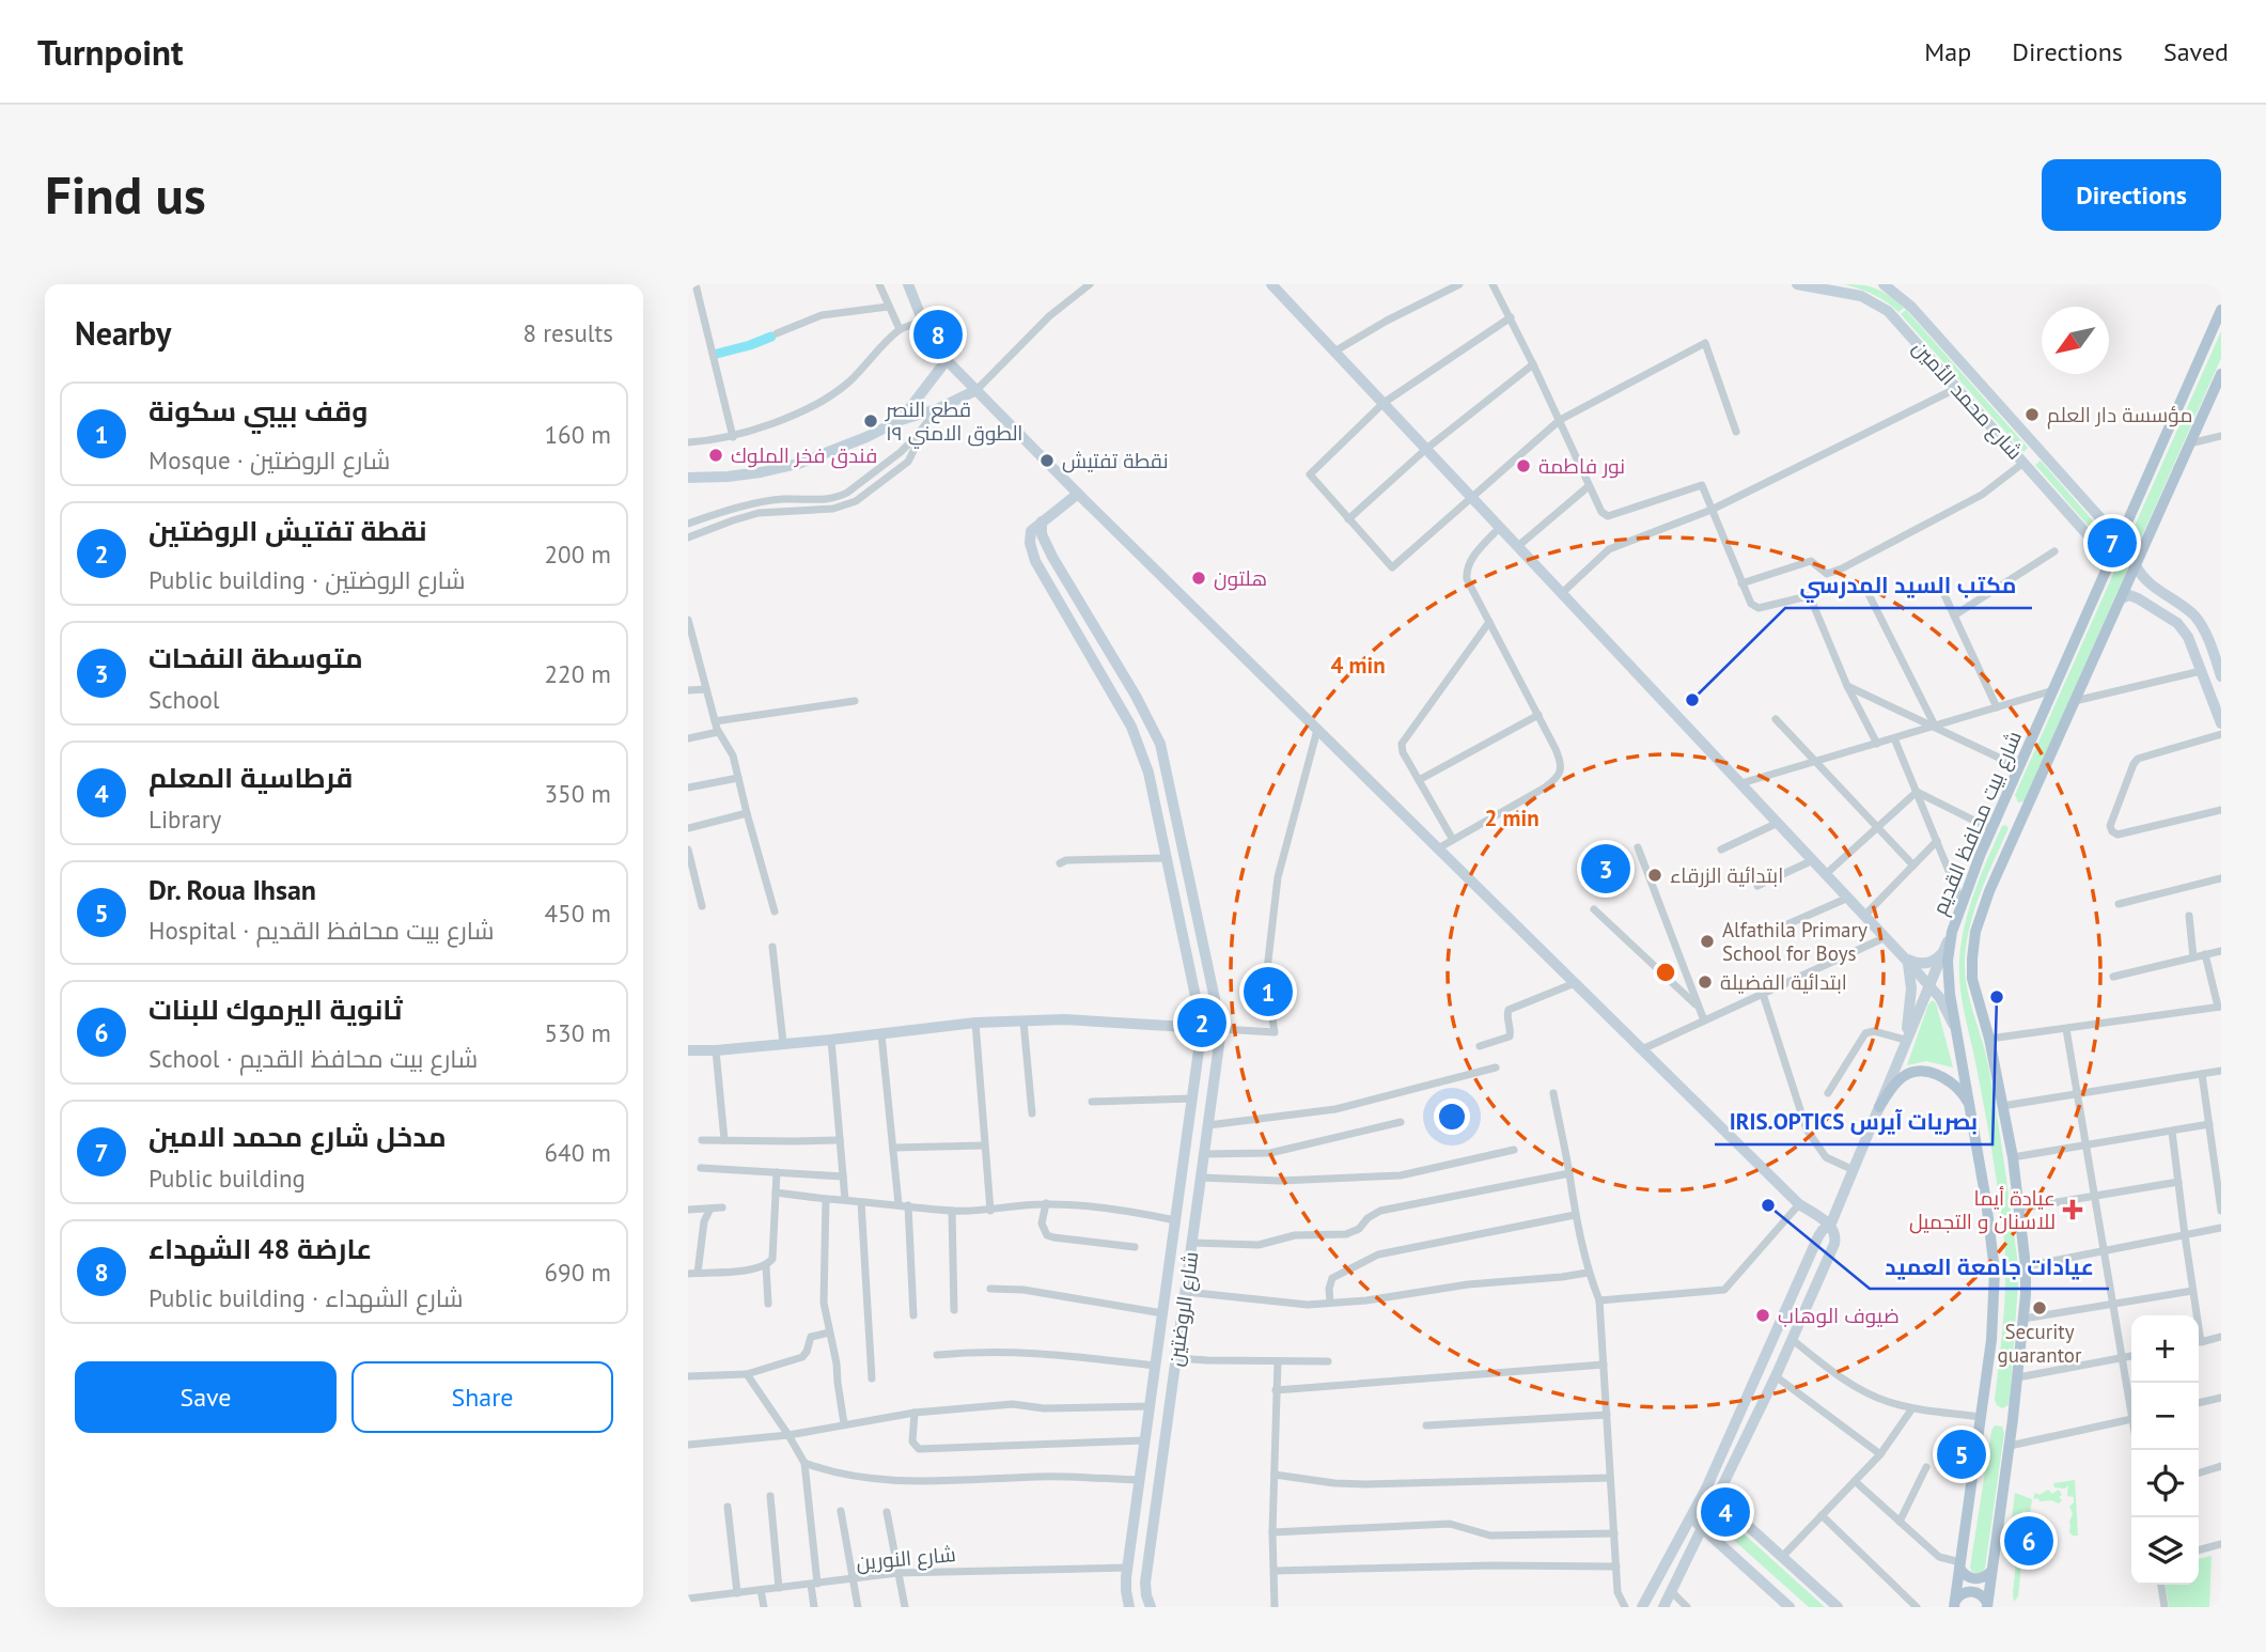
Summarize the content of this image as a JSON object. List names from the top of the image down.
{
  "streets": {
    "main road": ["شارع محمد الأمين", "شارع بيت محافظ القديم", "شارع الروضتين"],
    "street": ["شارع النورين"]
  },
  "crossings": [
    ["شارع محمد الأمين", "شارع بيت محافظ القديم"],
    ["شارع الروضتين", "شارع النورين"]
  ],
  "places": {
    "other": [
      "مؤسسة دار العلم",
      "قطع النصر الطوق الامني ۱۹",
      "فندق فخر الملوك",
      "نقطة تفتيش",
      "نور فاطمة",
      "هلتون",
      "مكتب السيد المدرسي",
      "ابتدائية الزرقاء",
      "Alfathila Primary School for Boys",
      "ابتدائية الفضيلة",
      "IRIS.OPTICS بصريات آيرس",
      "عيادات جامعة العميد",
      "Security guarantor",
      "ضيوف الوهاب"
    ],
    "health": ["عيادة أيما للاسنان و التجميل"]
  },
  "north": "bottom left",
  "page": {
    "header": "Turnpoint",
    "nav": ["Map", "Directions", "Saved"],
    "buttons": [
      "Directions",
      ["Save", "Share"]
    ],
    "title": "Find us",
    "heading": ["Nearby", "8 results"],
    "pins": [
      "8",
      "7",
      "3",
      "1",
      "2",
      "5",
      "4",
      "6"
    ],
    "list": [
      {
        "mark": "1",
        "name": "وقف بيبي سكونة",
        "note": "Mosque · شارع الروضتين",
        "value": "160 m"
      },
      {
        "mark": "2",
        "name": "نقطة تفتيش الروضتين",
        "note": "Public building · شارع الروضتين",
        "value": "200 m"
      },
      {
        "mark": "3",
        "name": "متوسطة النفحات",
        "note": "School",
        "value": "220 m"
      },
      {
        "mark": "4",
        "name": "قرطاسية المعلم",
        "note": "Library",
        "value": "350 m"
      },
      {
        "mark": "5",
        "name": "Dr. Roua Ihsan",
        "note": "Hospital · شارع بيت محافظ القديم",
        "value": "450 m"
      },
      {
        "mark": "6",
        "name": "ثانوية اليرموك للبنات",
        "note": "School · شارع بيت محافظ القديم",
        "value": "530 m"
      },
      {
        "mark": "7",
        "name": "مدخل شارع محمد الامين",
        "note": "Public building",
        "value": "640 m"
      },
      {
        "mark": "8",
        "name": "عارضة 48 الشهداء",
        "note": "Public building · شارع الشهداء",
        "value": "690 m"
      }
    ],
    "map_buttons": ["+", "−"]
  },
  "rings": ["4 min", "2 min"]
}
